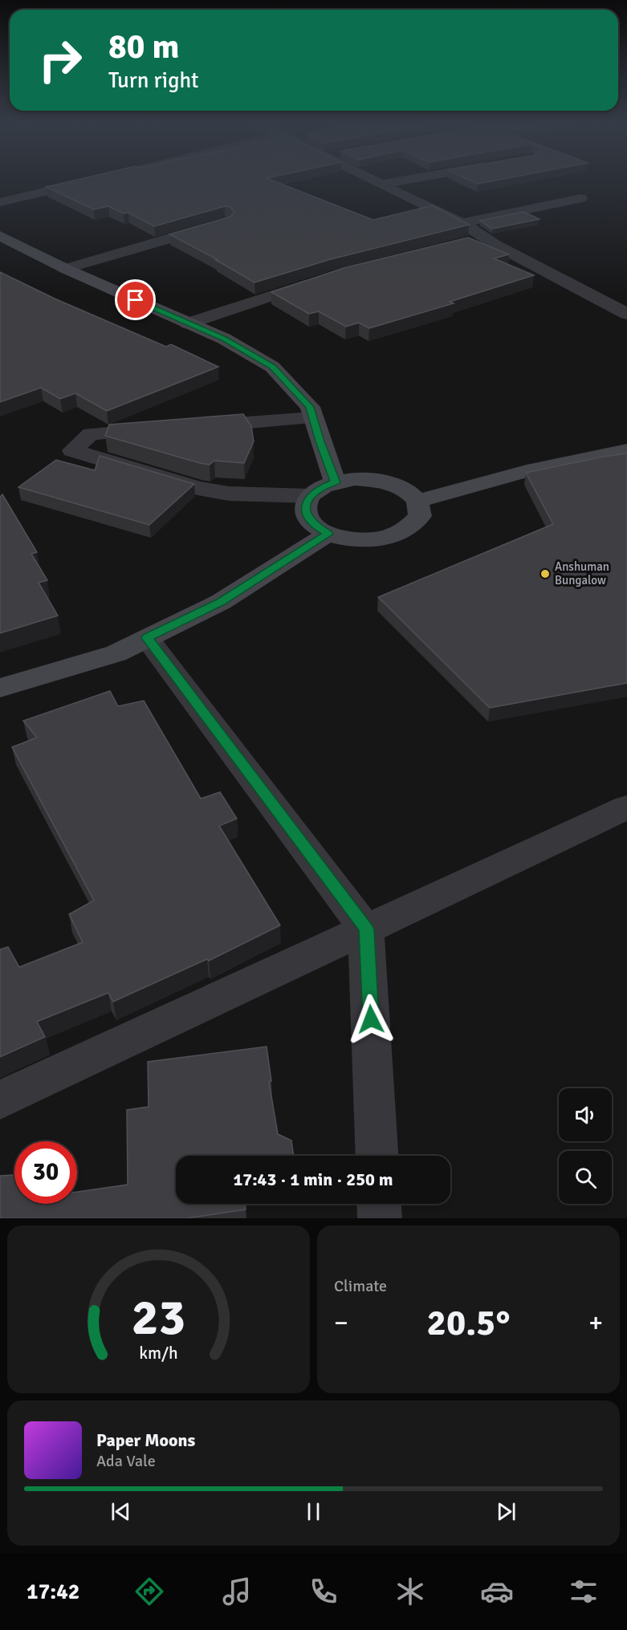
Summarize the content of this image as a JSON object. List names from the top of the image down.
{
  "places": ["Anshuman Bungalow"],
  "page": {
    "turn": ["80 m", "Turn right"],
    "limit": "30",
    "trip": "17:43 · 1 min · 250 m",
    "tile": "Climate",
    "heat": ["−", "20.5°", "+"],
    "song": ["Paper Moons", "Ada Vale"],
    "tabs": "17:42",
    "gauge": ["23", "km/h"]
  }
}
